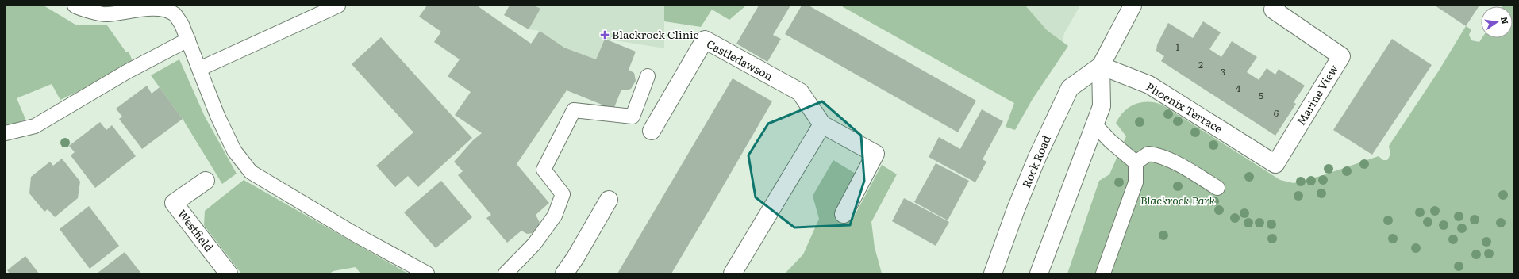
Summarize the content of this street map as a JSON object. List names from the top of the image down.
{
  "streets": {
    "street": [
      "Castledawson",
      "Marine View",
      "Phoenix Terrace",
      "Rock Road",
      "Westfield"
    ]
  },
  "crossings": [
    ["Marine View", "Phoenix Terrace"],
    ["Phoenix Terrace", "Rock Road"]
  ],
  "parks": ["Blackrock Park"],
  "places": {
    "health": ["Blackrock Clinic"]
  },
  "house_numbers": [
    "1",
    "2",
    "3",
    "4",
    "5",
    "6"
  ],
  "north": "right"
}
